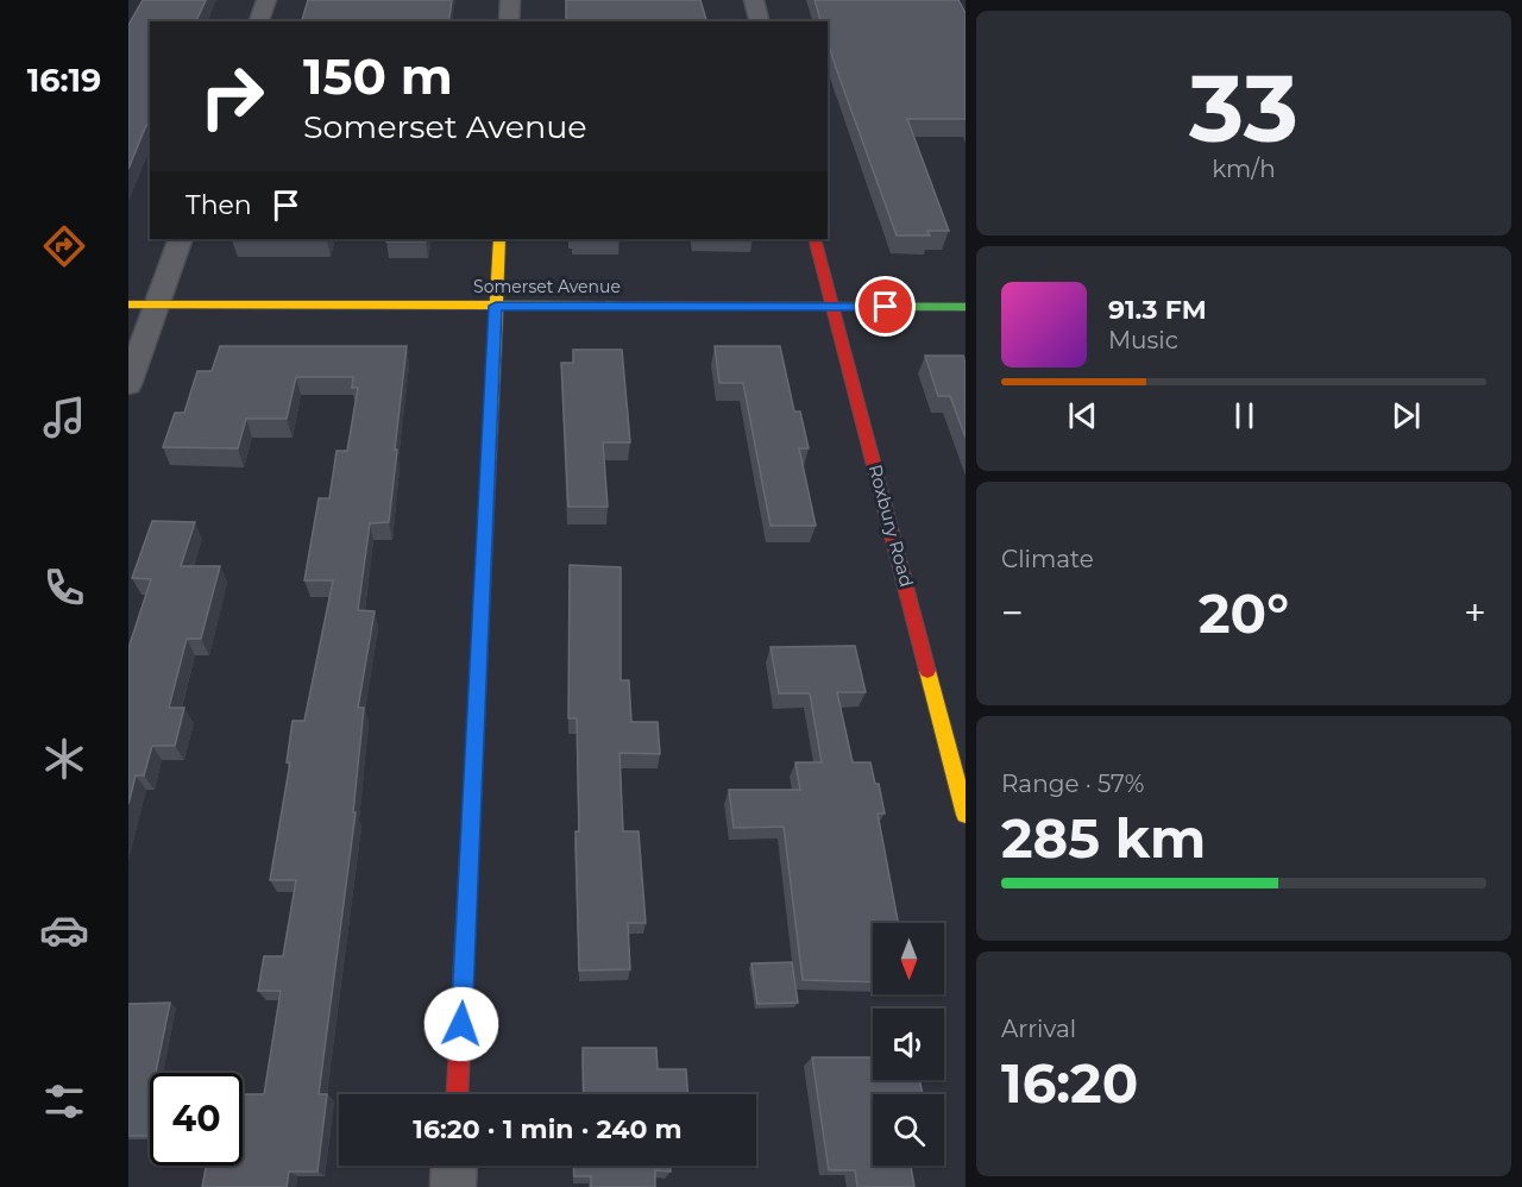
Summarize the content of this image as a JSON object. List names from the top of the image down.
{
  "streets": {
    "street": ["Somerset Avenue", "Roxbury Road"]
  },
  "crossings": [
    ["Somerset Avenue", "Roxbury Road"]
  ],
  "north": "bottom",
  "page": {
    "tabs": "16:19",
    "tile": [
      ["33", "km/h"],
      "Climate",
      ["Range · 57%", "285 km"],
      ["Arrival", "16:20"]
    ],
    "turn": ["150 m", "Somerset Avenue"],
    "then": "Then",
    "song": ["91.3 FM", "Music"],
    "heat": ["−", "20°", "+"],
    "limit": "40",
    "trip": "16:20 · 1 min · 240 m"
  }
}
